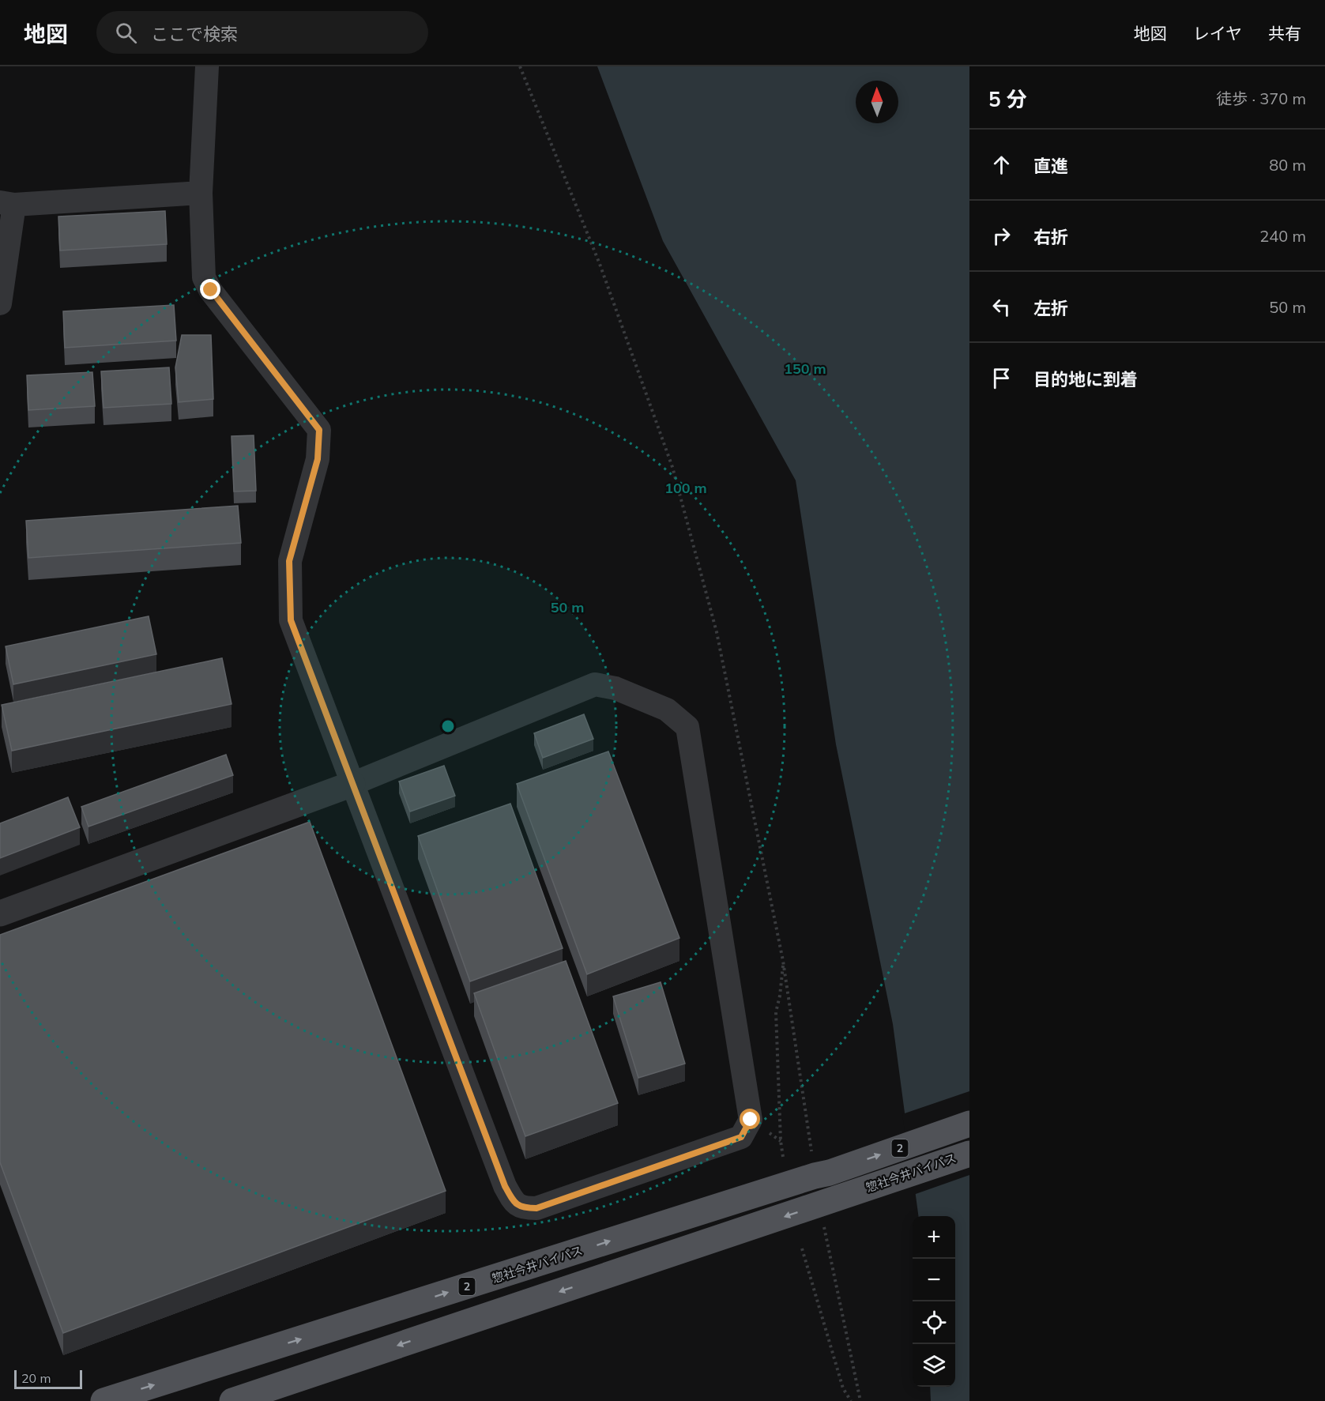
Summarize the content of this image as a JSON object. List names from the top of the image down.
{
  "streets": {
    "main road": ["2", "惣社今井バイパス"]
  },
  "scale_bar": "20 m",
  "north": "top",
  "page": {
    "header": "地図",
    "search": "ここで検索",
    "nav": ["地図", "レイヤ", "共有"],
    "heading": ["5 分", "徒歩 · 370 m"],
    "list": [
      ["直進", "80 m"],
      ["右折", "240 m"],
      ["左折", "50 m"],
      "目的地に到着"
    ],
    "map_buttons": ["+", "−"],
    "scale": "20 m"
  },
  "rings": ["150 m", "100 m", "50 m"]
}
